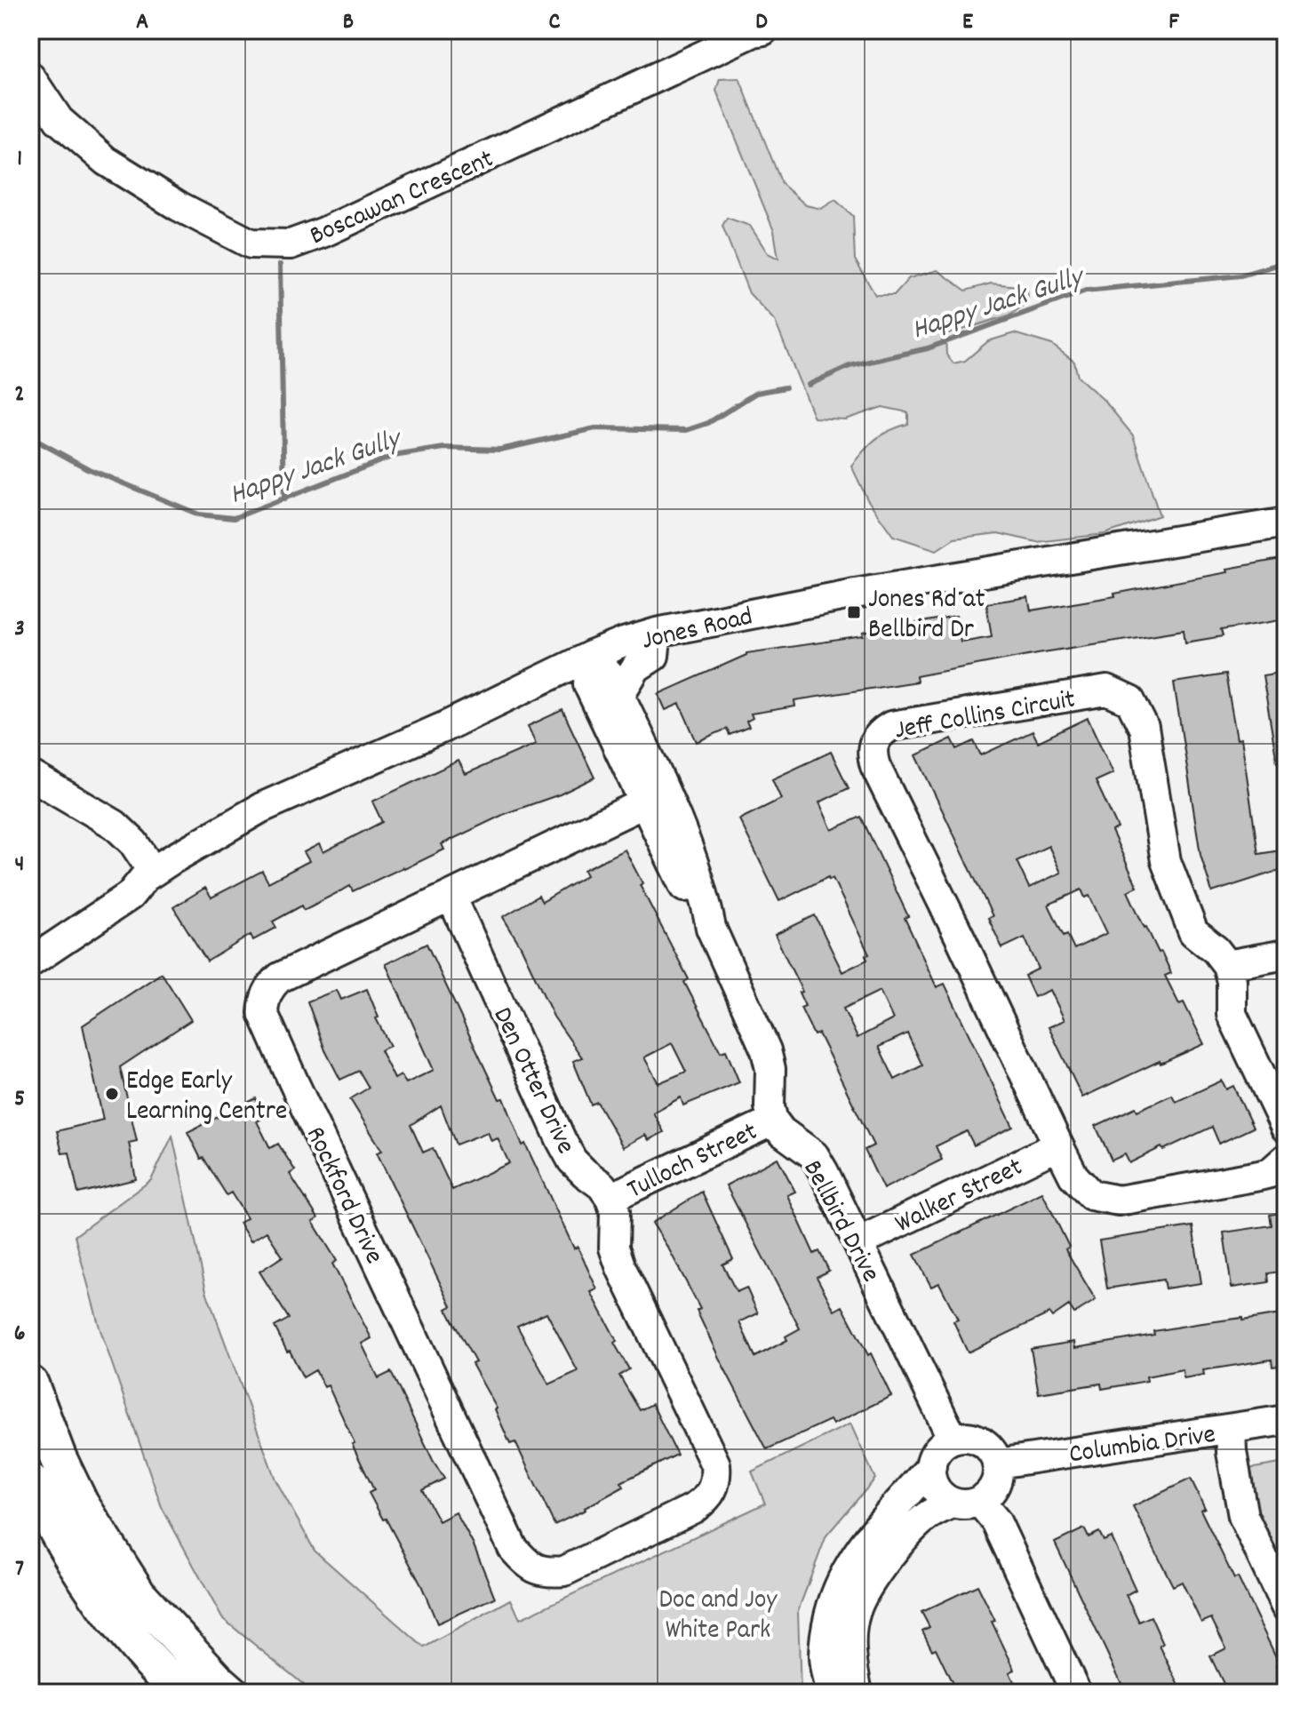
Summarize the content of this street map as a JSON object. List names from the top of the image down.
{
  "streets": {
    "street": [
      "Boscawan Crescent",
      "Jones Road",
      "Jeff Collins Circuit",
      "Den Otter Drive",
      "Tulloch Street",
      "Walker Street",
      "Rockford Drive",
      "Bellbird Drive",
      "Columbia Drive"
    ]
  },
  "crossings": [
    ["Jeff Collins Circuit", "Walker Street"],
    ["Den Otter Drive", "Tulloch Street"],
    ["Den Otter Drive", "Rockford Drive"],
    ["Tulloch Street", "Rockford Drive"],
    ["Tulloch Street", "Bellbird Drive"],
    ["Walker Street", "Bellbird Drive"],
    ["Bellbird Drive", "Columbia Drive"]
  ],
  "water": ["Happy Jack Gully"],
  "parks": ["Doc and Joy White Park"],
  "places": {
    "transit": ["Jones Rd at Bellbird Dr"],
    "other": ["Edge Early Learning Centre"]
  },
  "grid": {
    "columns": [
      "A",
      "B",
      "C",
      "D",
      "E",
      "F"
    ],
    "rows": [
      "1",
      "2",
      "3",
      "4",
      "5",
      "6",
      "7"
    ]
  }
}
